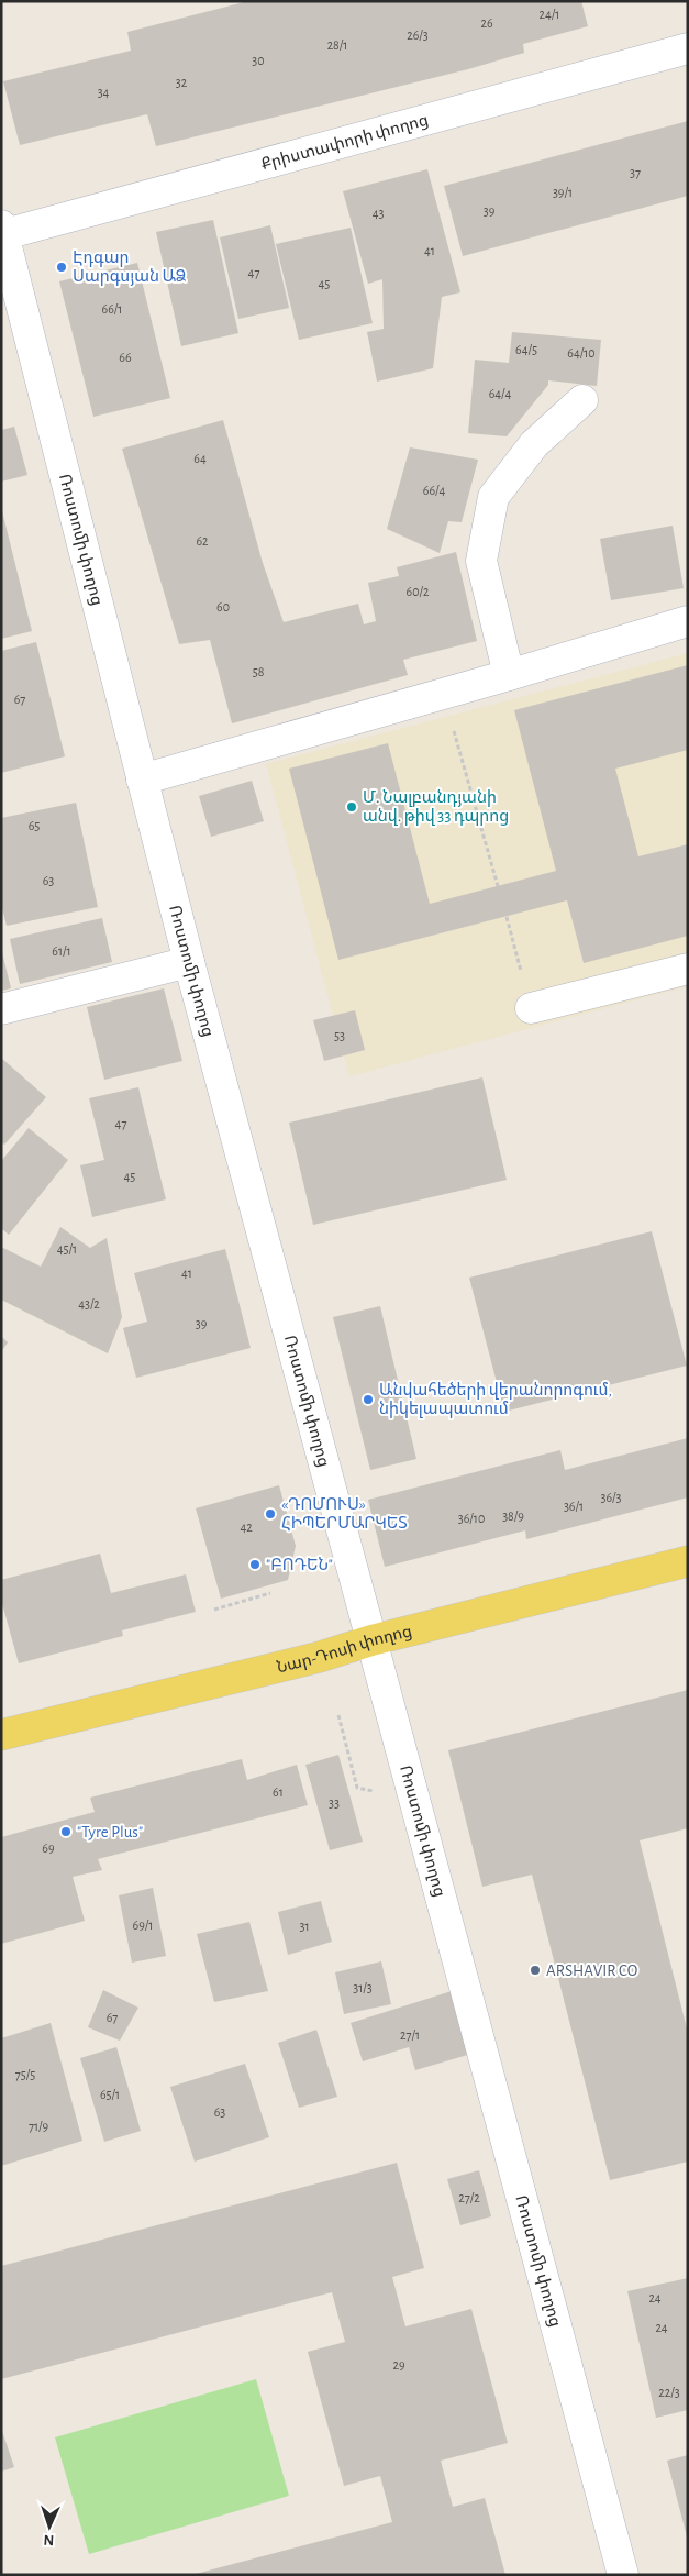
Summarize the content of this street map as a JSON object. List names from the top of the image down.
{
  "streets": {
    "main road": ["Նար-Դոսի փողոց"],
    "street": ["Քրիստափորի փողոց", "Ռոստոմի փողոց"]
  },
  "crossings": [
    ["Քրիստափորի փողոց", "Ռոստոմի փողոց"],
    ["Ռոստոմի փողոց", "Նար-Դոսի փողոց"]
  ],
  "places": [
    "Էդգար Սարգսյան ԱՁ",
    "Մ․ Նալբանդյանի անվ․ թիվ 33 դպրոց",
    "Անվահեծերի վերանորոգում, նիկելապատում",
    "«ԴՈՄՈՒՍ» ՀԻՊԵՐՄԱՐԿԵՏ",
    "\"ԲՈԴԵՆ\"",
    "\"Tyre Plus\"",
    "ARSHAVIR CO"
  ],
  "house_numbers": [
    "24/1",
    "26",
    "26/3",
    "28/1",
    "30",
    "32",
    "34",
    "37",
    "39/1",
    "39",
    "43",
    "41",
    "47",
    "45",
    "66/1",
    "64/5",
    "64/10",
    "66",
    "64/4",
    "64",
    "66/4",
    "62",
    "60/2",
    "60",
    "58",
    "67",
    "65",
    "63",
    "61/1",
    "53",
    "47",
    "45",
    "45/1",
    "41",
    "43/2",
    "39",
    "36/3",
    "36/1",
    "38/9",
    "36/10",
    "42",
    "61",
    "33",
    "69",
    "69/1",
    "31",
    "31/3",
    "67",
    "27/1",
    "75/5",
    "65/1",
    "63",
    "71/9",
    "27/2",
    "24",
    "24",
    "29",
    "22/3"
  ],
  "north": "bottom"
}
